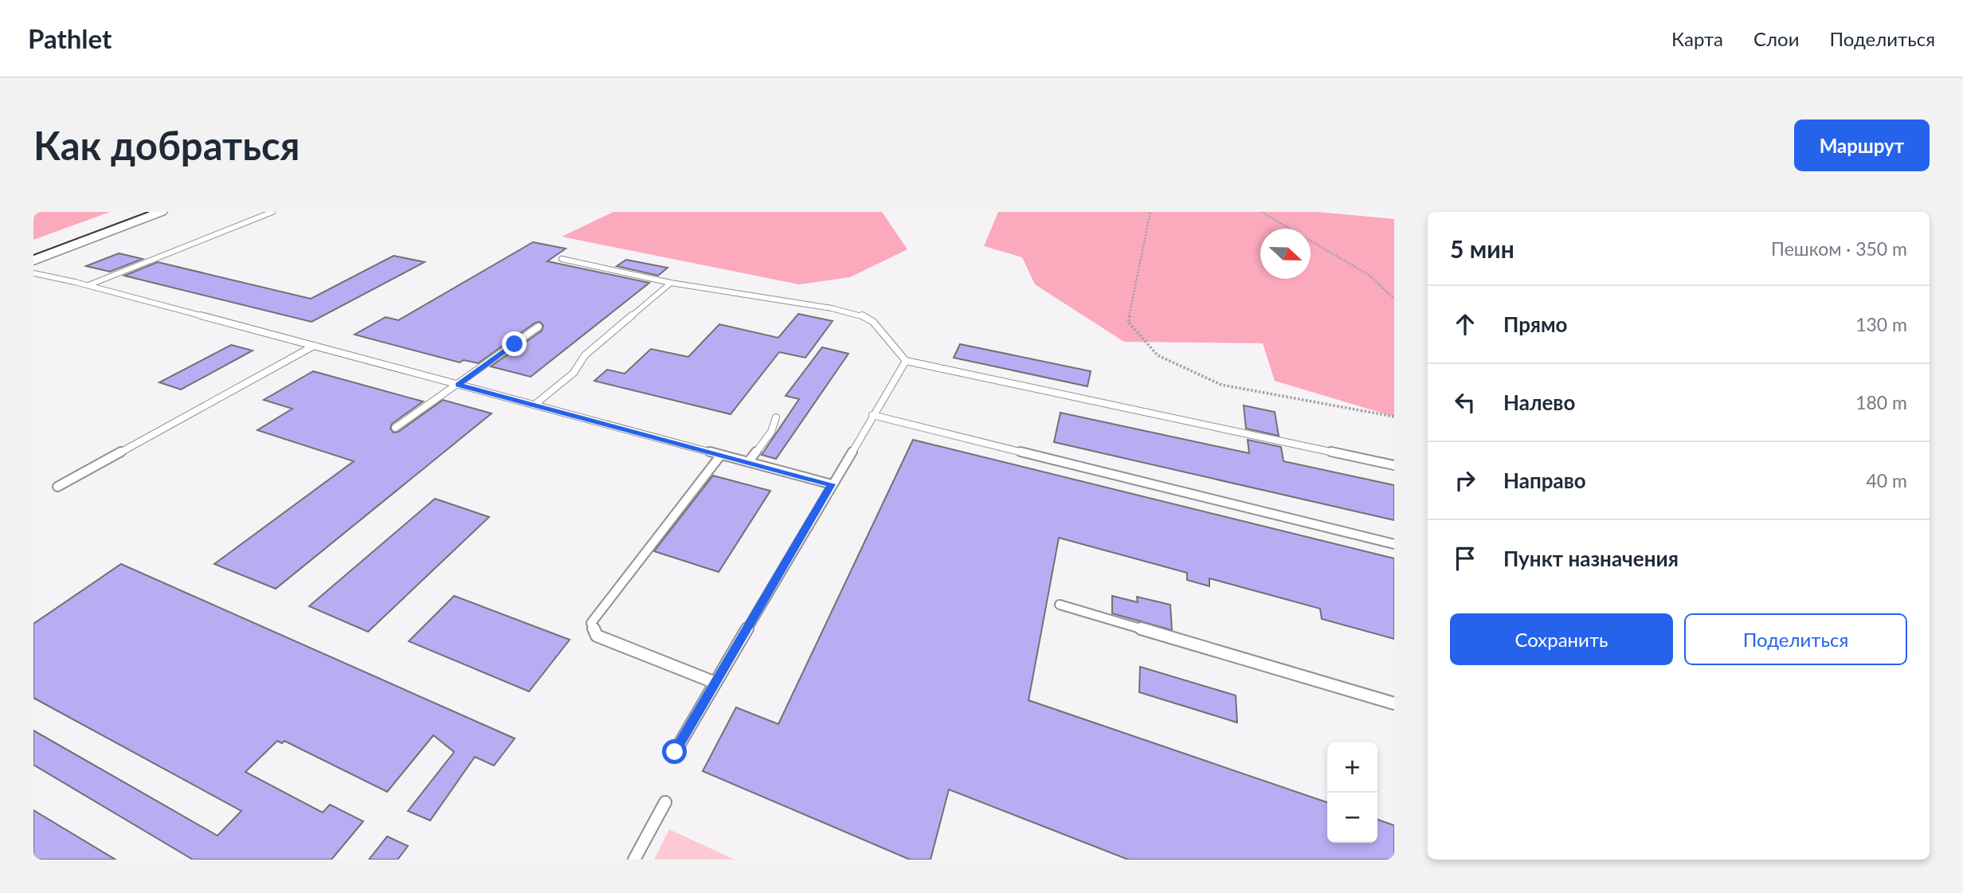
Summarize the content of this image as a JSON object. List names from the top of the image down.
{
  "north": "right",
  "page": {
    "header": "Pathlet",
    "nav": ["Карта", "Слои", "Поделиться"],
    "buttons": [
      "Маршрут",
      ["Сохранить", "Поделиться"]
    ],
    "title": "Как добраться",
    "heading": ["5 мин", "Пешком · 350 m"],
    "list": [
      ["Прямо", "130 m"],
      ["Налево", "180 m"],
      ["Направо", "40 m"],
      "Пункт назначения"
    ],
    "map_buttons": ["+", "−"]
  }
}
